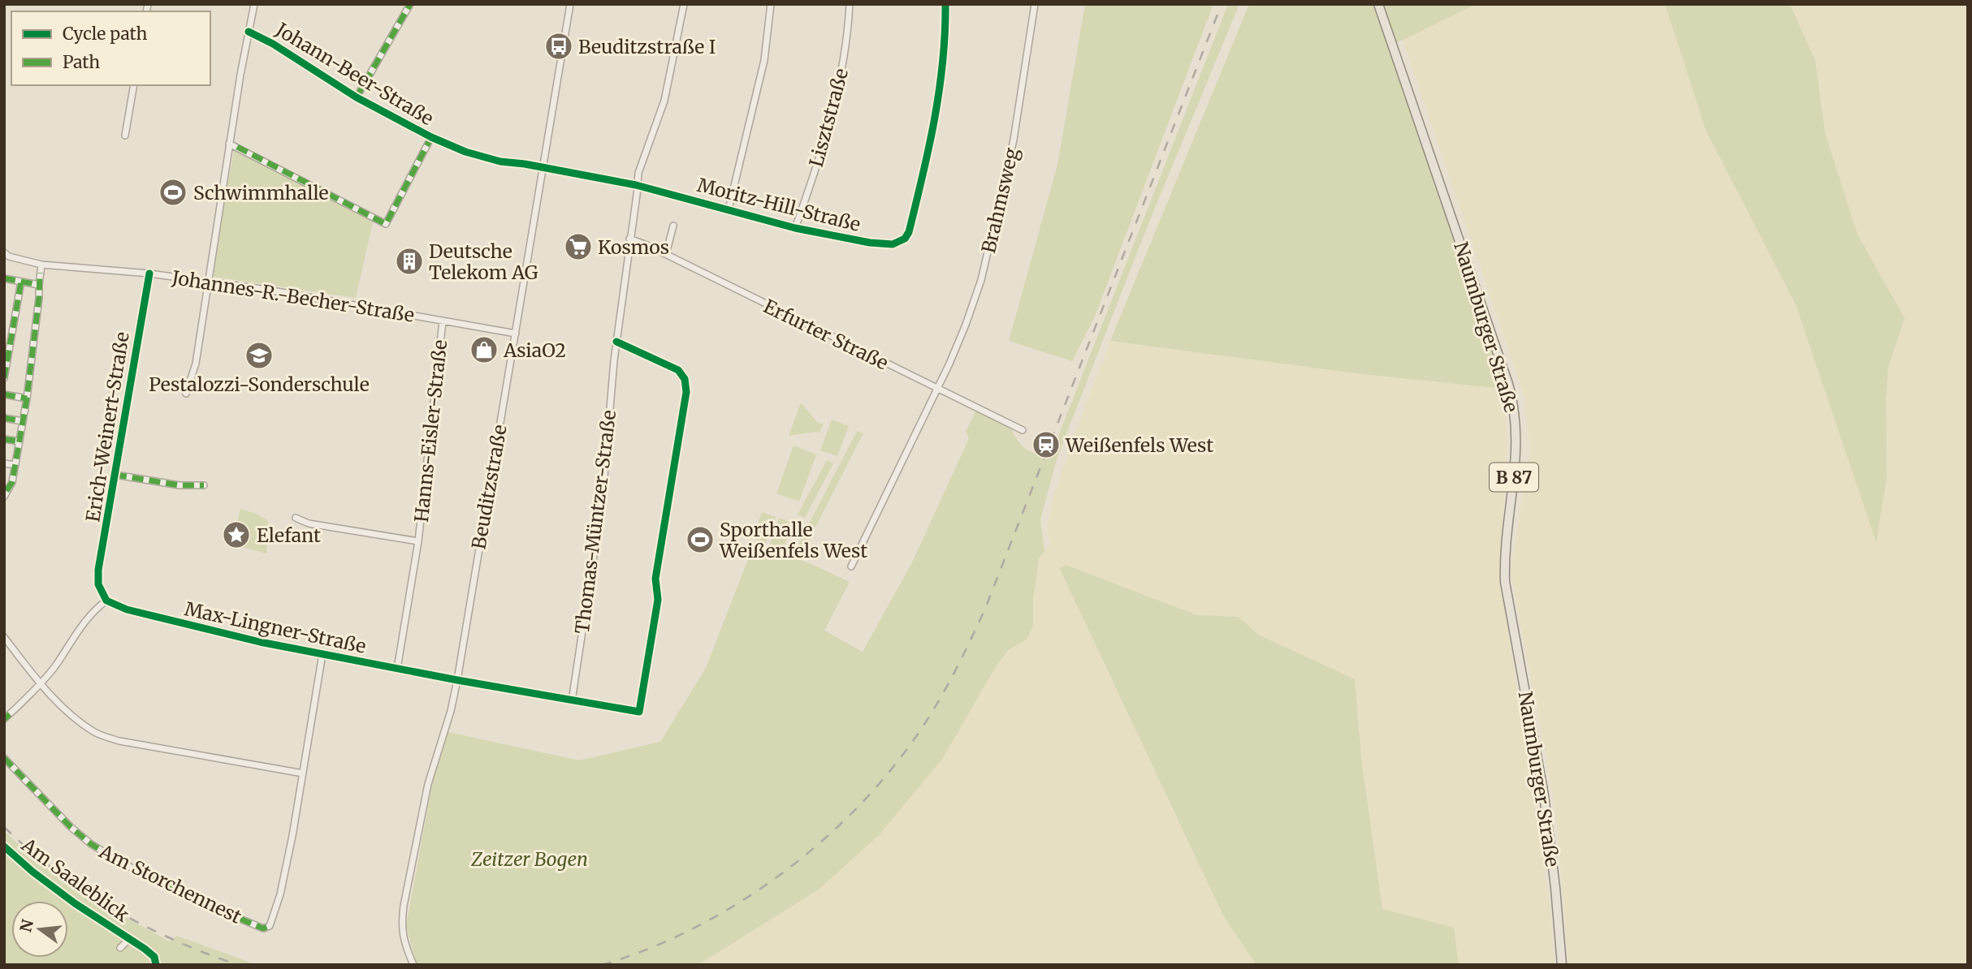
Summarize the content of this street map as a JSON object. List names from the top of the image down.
{
  "streets": {
    "main road": ["Naumburger Straße", "B 87"],
    "street": [
      "Johann-Beer-Straße",
      "Lisztstraße",
      "Brahmsweg",
      "Moritz-Hill-Straße",
      "Johannes-R.-Becher-Straße",
      "Erfurter Straße",
      "Erich-Weinert-Straße",
      "Hanns-Eisler-Straße",
      "Beuditzstraße",
      "Thomas-Müntzer-Straße",
      "Max-Lingner-Straße",
      "Am Saaleblick",
      "Am Storchennest"
    ]
  },
  "crossings": [
    ["Johann-Beer-Straße", "Moritz-Hill-Straße"],
    ["Johann-Beer-Straße", "Beuditzstraße"],
    ["Lisztstraße", "Moritz-Hill-Straße"],
    ["Brahmsweg", "Erfurter Straße"],
    ["Moritz-Hill-Straße", "Beuditzstraße"],
    ["Moritz-Hill-Straße", "Thomas-Müntzer-Straße"],
    ["Johannes-R.-Becher-Straße", "Erich-Weinert-Straße"],
    ["Johannes-R.-Becher-Straße", "Hanns-Eisler-Straße"],
    ["Johannes-R.-Becher-Straße", "Beuditzstraße"],
    ["Erfurter Straße", "Thomas-Müntzer-Straße"],
    ["Erich-Weinert-Straße", "Max-Lingner-Straße"],
    ["Hanns-Eisler-Straße", "Max-Lingner-Straße"],
    ["Beuditzstraße", "Max-Lingner-Straße"],
    ["Thomas-Müntzer-Straße", "Max-Lingner-Straße"],
    ["Max-Lingner-Straße", "Am Storchennest"]
  ],
  "parks": ["Zeitzer Bogen"],
  "places": {
    "bus stop": ["Beuditzstraße I"],
    "sports": ["Schwimmhalle", "Sporthalle Weißenfels West"],
    "supermarket": ["Kosmos"],
    "building": ["Deutsche Telekom AG"],
    "shop": ["AsiaO2"],
    "school or university": ["Pestalozzi-Sonderschule"],
    "station": ["Weißenfels West"],
    "place": ["Elefant"]
  },
  "legend": ["Cycle path", "Path"],
  "north": "left"
}
